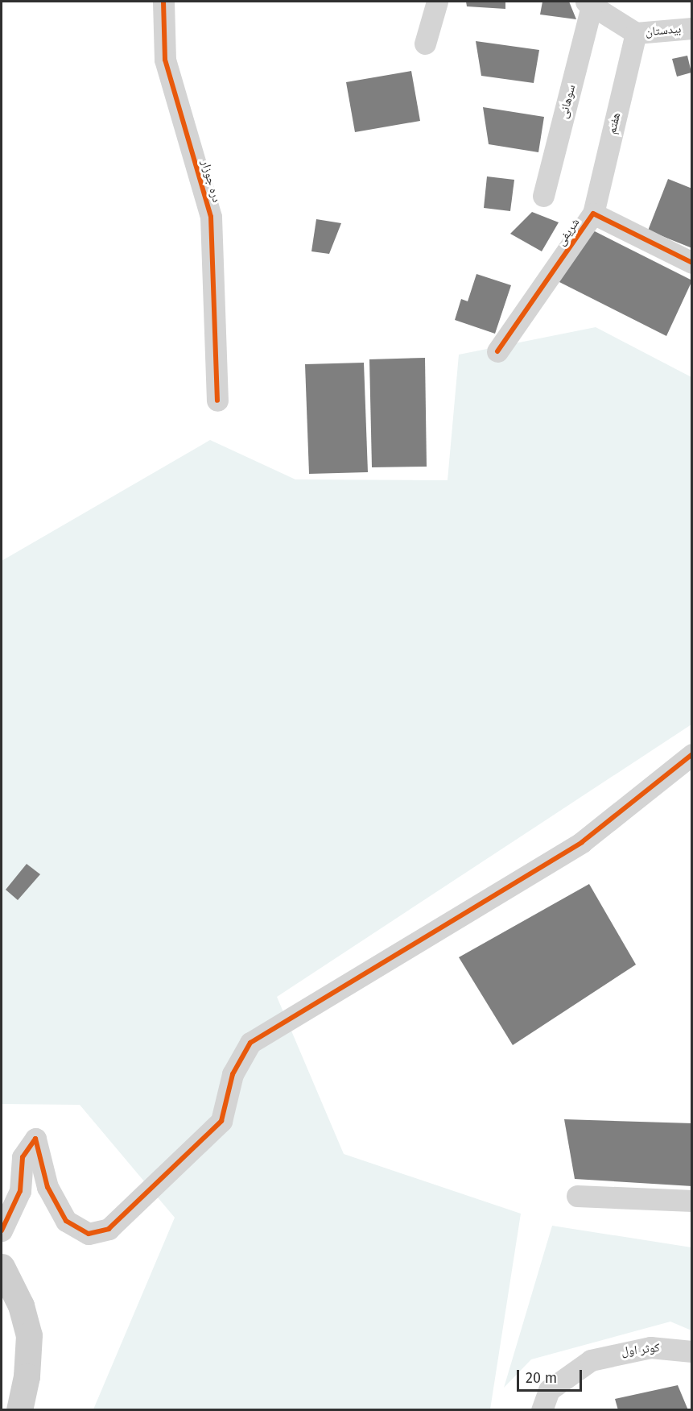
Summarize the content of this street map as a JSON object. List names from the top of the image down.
{
  "streets": {
    "street": [
      "بیدستان",
      "سوهانی",
      "هفتم",
      "دره جوزار",
      "شریفی",
      "کوثر اول"
    ]
  },
  "crossings": [
    ["بیدستان", "سوهانی"],
    ["بیدستان", "هفتم"],
    ["هفتم", "شریفی"]
  ],
  "scale_bar": "20 m"
}
